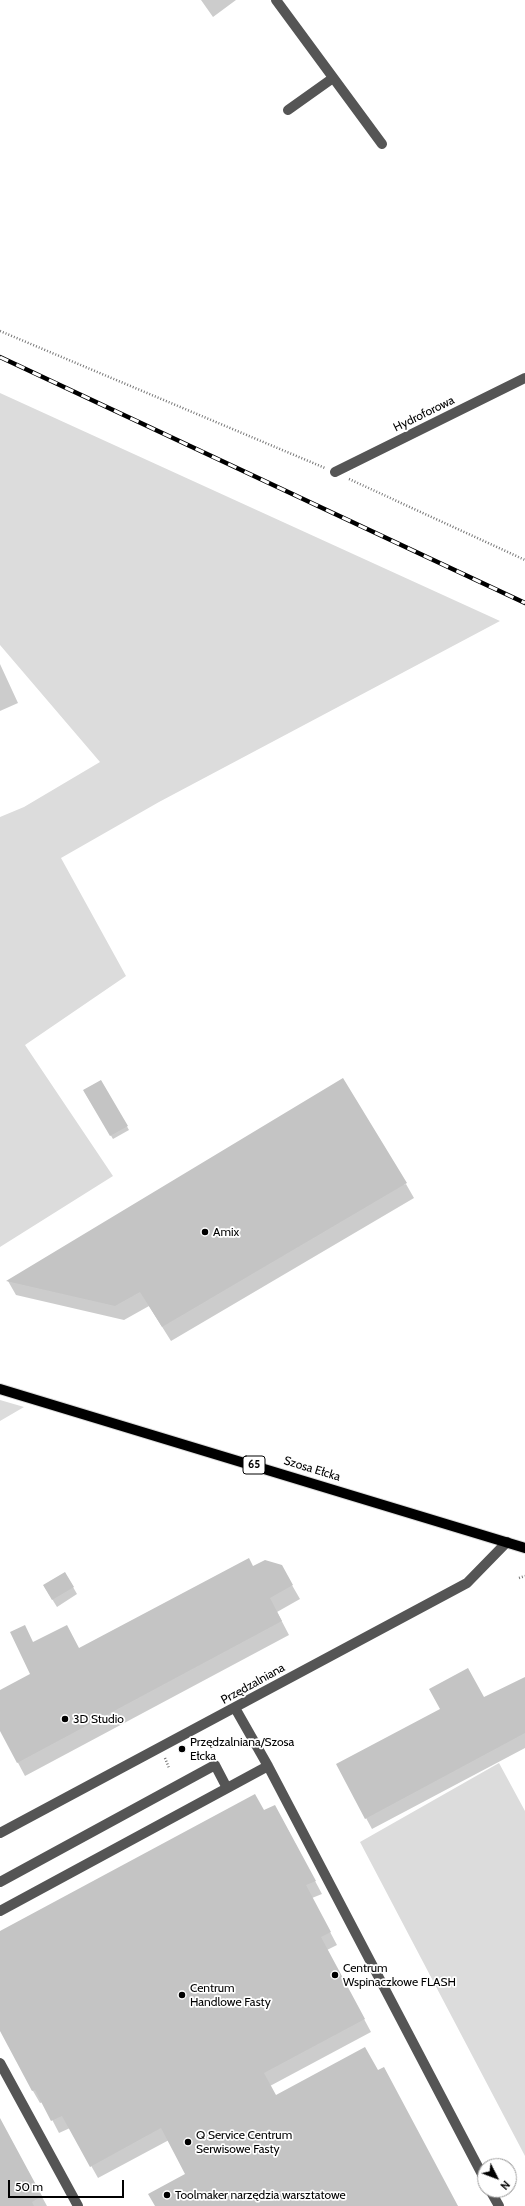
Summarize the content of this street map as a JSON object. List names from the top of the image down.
{
  "streets": {
    "main road": ["65", "Szosa Ełcka"],
    "street": ["Hydroforowa", "Przędzalniana"]
  },
  "crossings": [
    ["Szosa Ełcka", "Przędzalniana"]
  ],
  "places": [
    "Amix",
    "3D Studio",
    "Przędzalniana/Szosa Ełcka",
    "Centrum Wspinaczkowe FLASH",
    "Centrum Handlowe Fasty",
    "Q Service Centrum Serwisowe Fasty",
    "Toolmaker narzędzia warsztatowe"
  ],
  "scale_bar": "50 m",
  "north": "bottom right"
}
